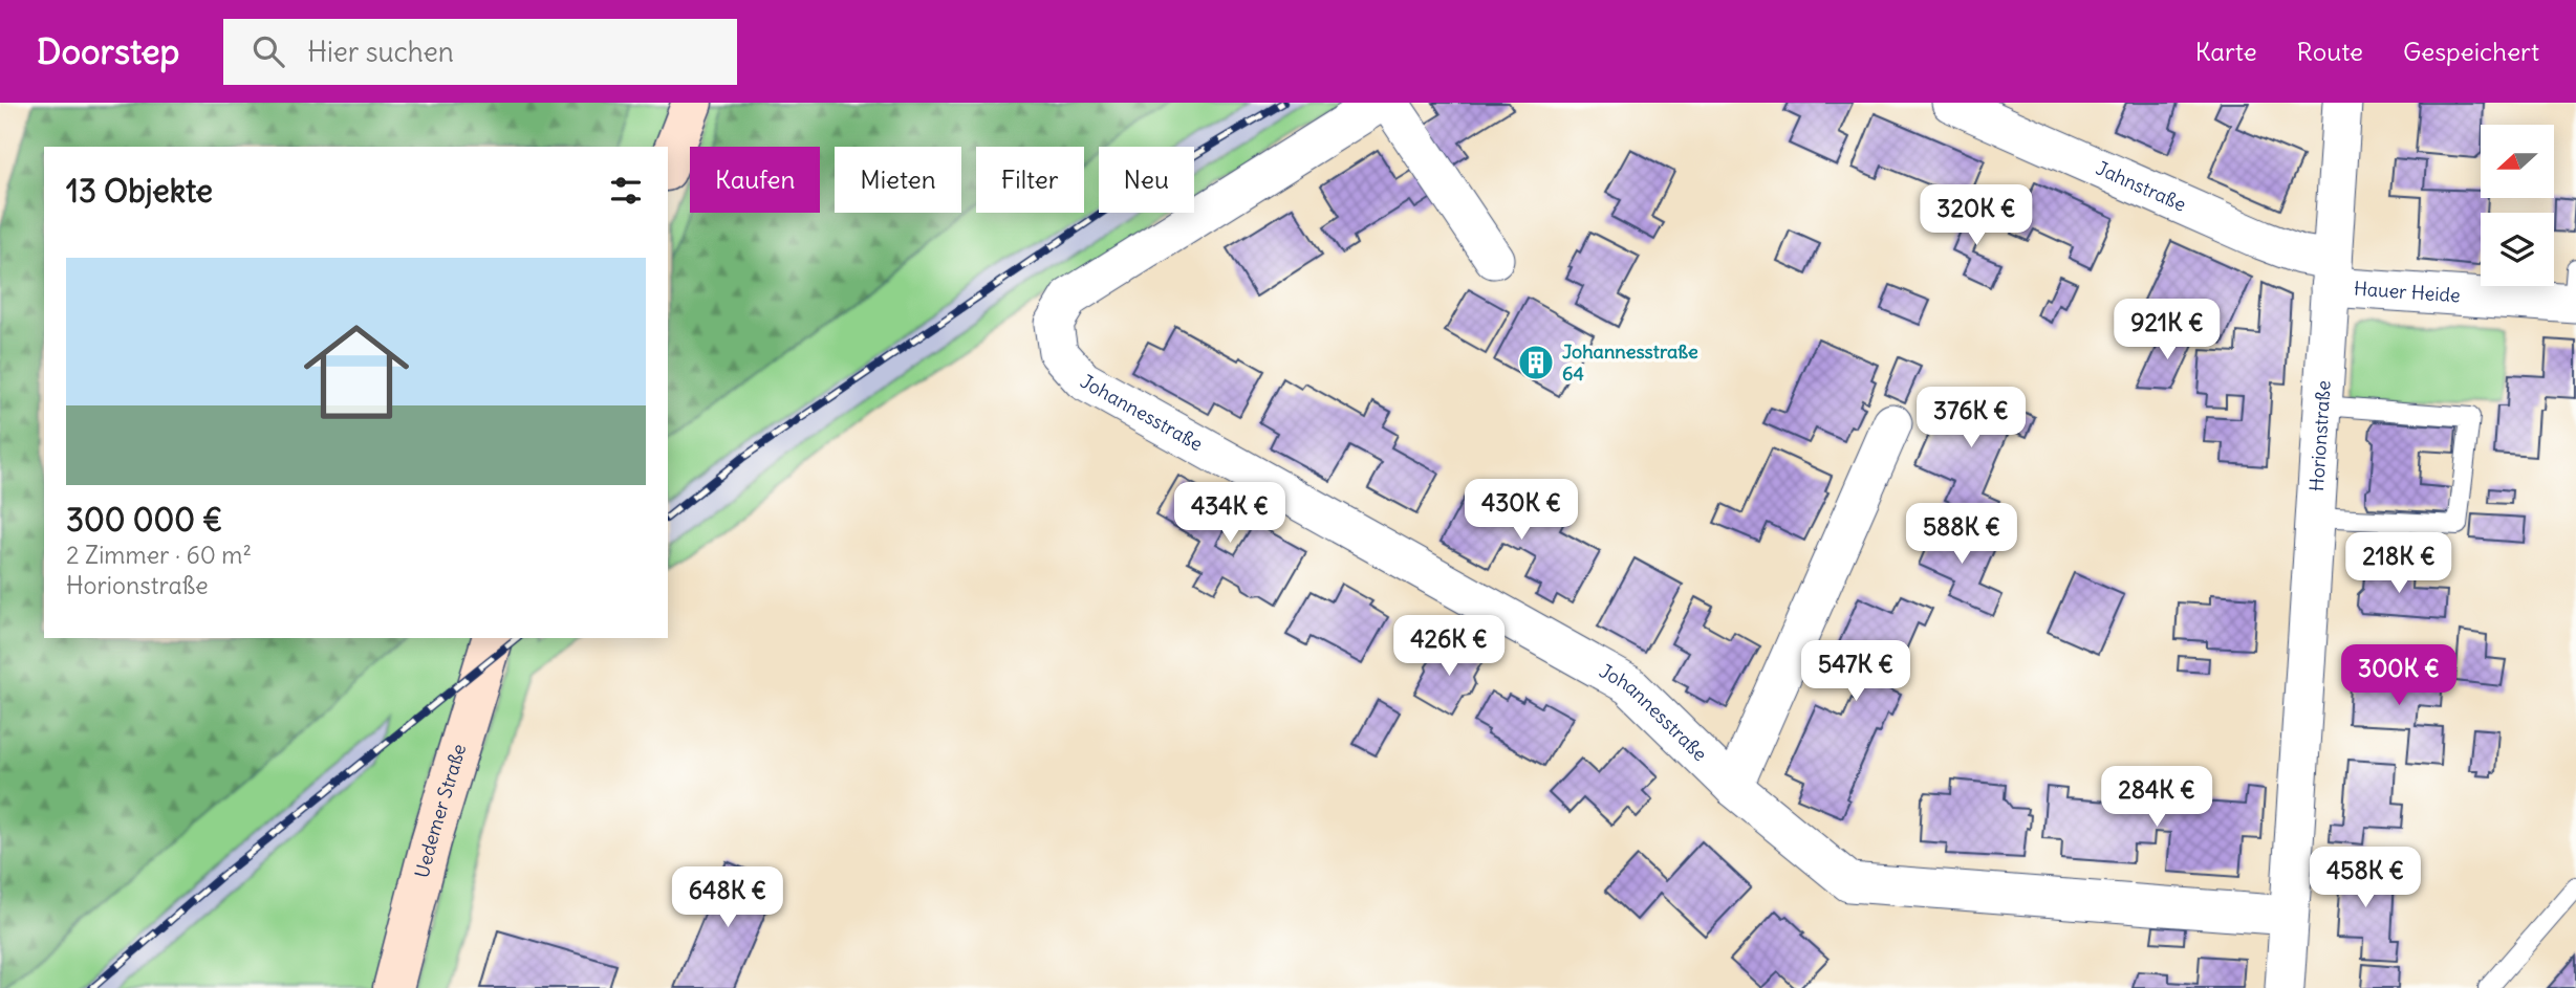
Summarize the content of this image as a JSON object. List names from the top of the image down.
{
  "streets": {
    "main road": ["Uedemer Straße"],
    "street": [
      "Jahnstraße",
      "Hauer Heide",
      "Johannesstraße",
      "Horionstraße"
    ]
  },
  "crossings": [
    ["Jahnstraße", "Hauer Heide"],
    ["Jahnstraße", "Horionstraße"],
    ["Hauer Heide", "Horionstraße"],
    ["Johannesstraße", "Horionstraße"]
  ],
  "places": {
    "building": ["Johannesstraße 64"]
  },
  "north": "left",
  "page": {
    "header": "Doorstep",
    "search": "Hier suchen",
    "nav": ["Karte", "Route", "Gespeichert"],
    "chip": [
      "Kaufen",
      "Mieten",
      "Filter",
      "Neu"
    ],
    "heading": "13 Objekte",
    "price": [
      "320K €",
      "921K €",
      "376K €",
      "430K €",
      "434K €",
      "588K €",
      "218K €",
      "426K €",
      "547K €",
      "300K €",
      "284K €",
      "458K €",
      "648K €"
    ],
    "list": [
      {
        "name": "300 000 €",
        "note": "2 Zimmer · 60 m² · Horionstraße"
      }
    ]
  }
}
